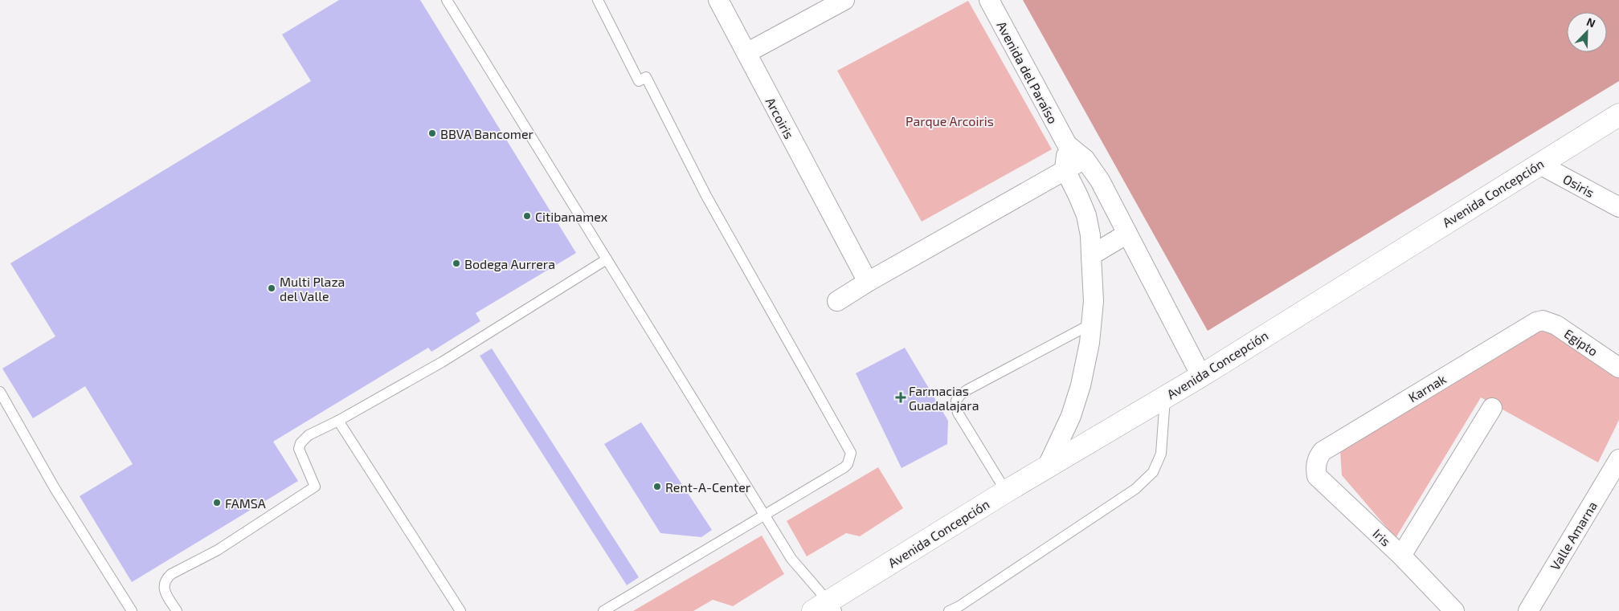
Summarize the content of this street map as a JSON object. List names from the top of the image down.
{
  "streets": {
    "main road": ["Avenida Concepción"],
    "street": [
      "Avenida del Paraíso",
      "Arcoiris",
      "Osiris",
      "Egipto",
      "Karnak",
      "Valle Amarna",
      "Iris"
    ]
  },
  "crossings": [
    ["Avenida del Paraíso", "Avenida Concepción"],
    ["Osiris", "Avenida Concepción"],
    ["Egipto", "Karnak"],
    ["Karnak", "Iris"]
  ],
  "parks": ["Parque Arcoiris"],
  "places": {
    "other": [
      "BBVA Bancomer",
      "Citibanamex",
      "Bodega Aurrera",
      "Multi Plaza del Valle",
      "Rent-A-Center",
      "FAMSA"
    ],
    "health": ["Farmacias Guadalajara"]
  },
  "north": "top right"
}
